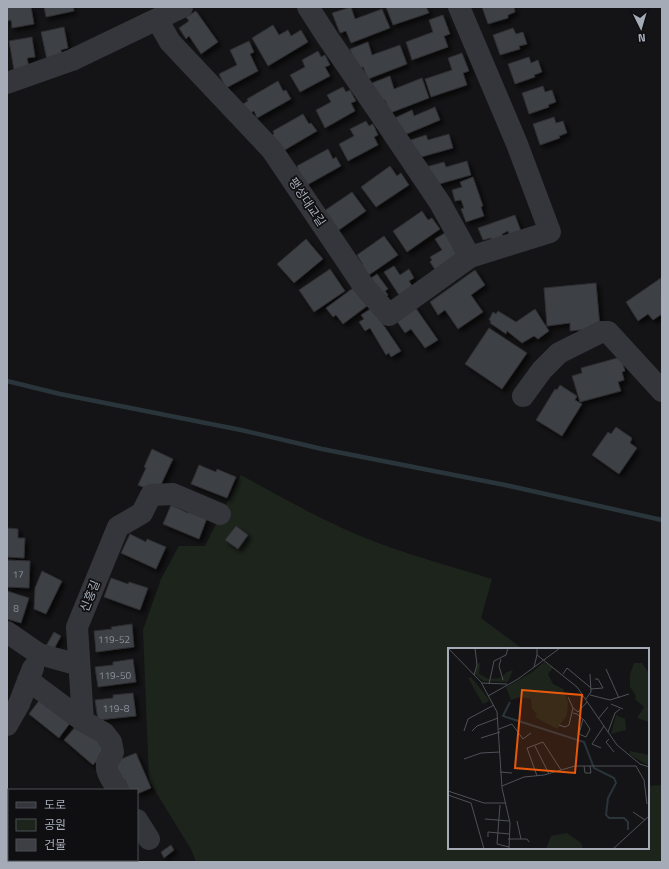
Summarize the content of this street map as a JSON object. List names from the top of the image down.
{
  "streets": {
    "street": ["팽성대교길", "신흥길"]
  },
  "house_numbers": [
    "17",
    "8",
    "119-52",
    "119-50",
    "119-8"
  ],
  "legend": ["도로", "공원", "건물"],
  "north": "bottom"
}
